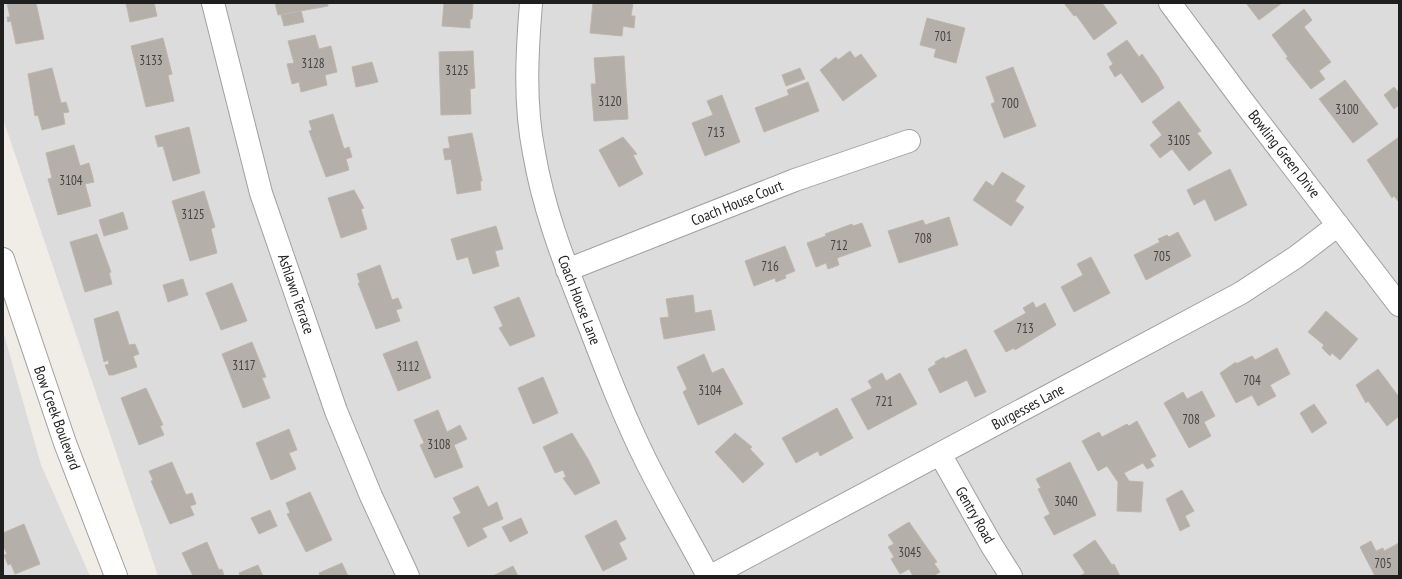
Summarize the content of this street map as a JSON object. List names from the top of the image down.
{
  "streets": {
    "street": [
      "Bowling Green Drive",
      "Coach House Court",
      "Ashlawn Terrace",
      "Coach House Lane",
      "Burgesses Lane",
      "Bow Creek Boulevard",
      "Gentry Road"
    ]
  },
  "crossings": [
    ["Bowling Green Drive", "Burgesses Lane"],
    ["Coach House Court", "Coach House Lane"],
    ["Burgesses Lane", "Gentry Road"]
  ],
  "house_numbers": [
    "701",
    "3133",
    "3128",
    "3125",
    "3120",
    "700",
    "3100",
    "713",
    "3105",
    "3104",
    "3125",
    "708",
    "712",
    "705",
    "716",
    "713",
    "3117",
    "3112",
    "704",
    "3104",
    "721",
    "708",
    "3108",
    "3040",
    "3045",
    "705"
  ]
}
